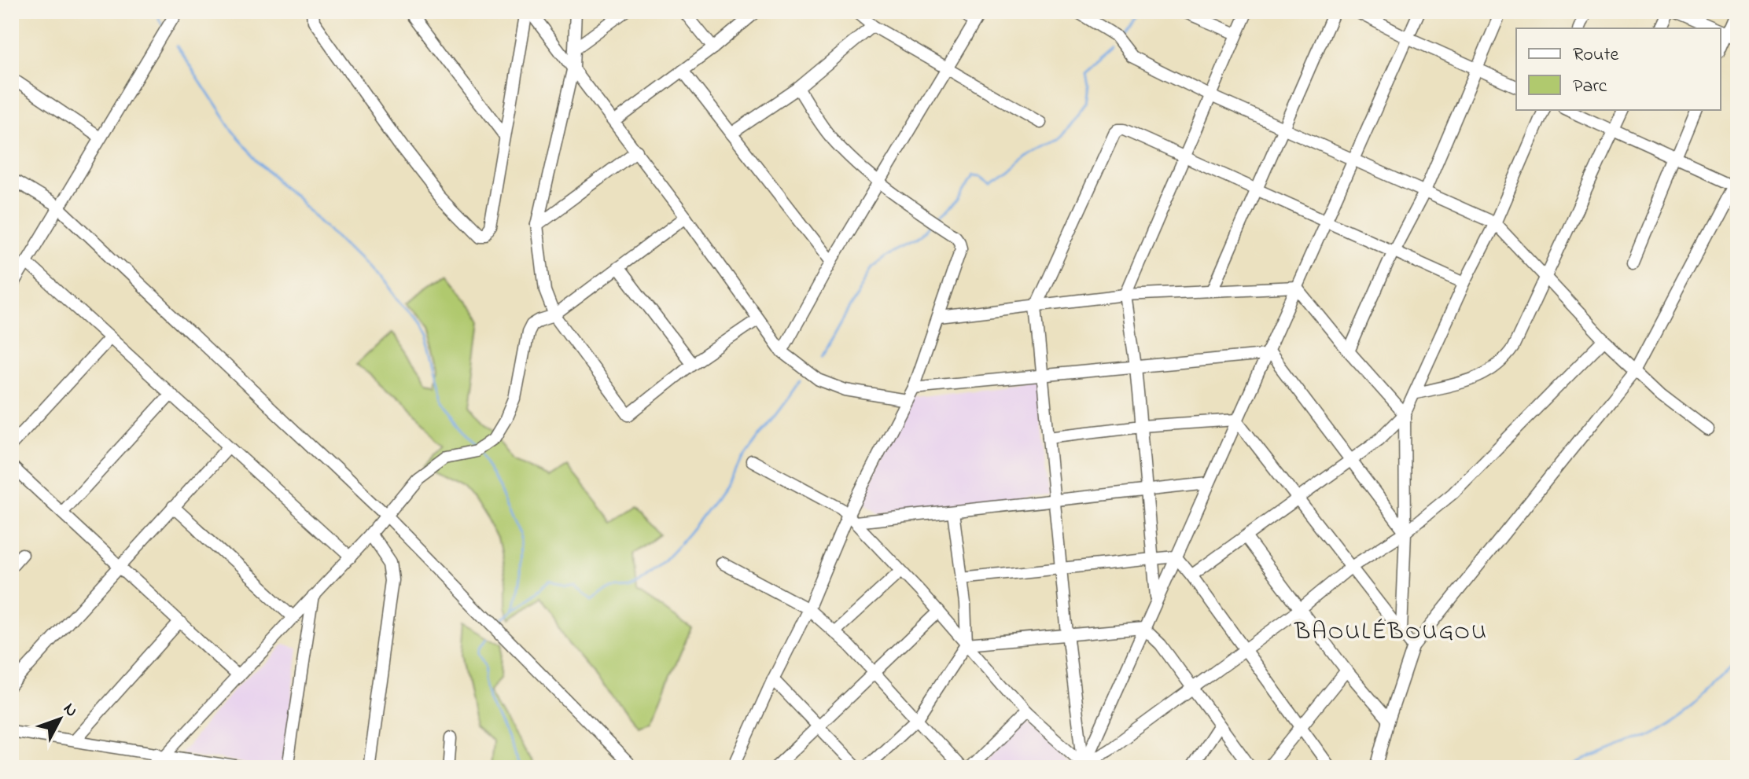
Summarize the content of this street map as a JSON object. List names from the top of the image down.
{
  "districts": ["BAOULÉBOUGOU"],
  "legend": ["Route", "Parc"],
  "north": "top right"
}
